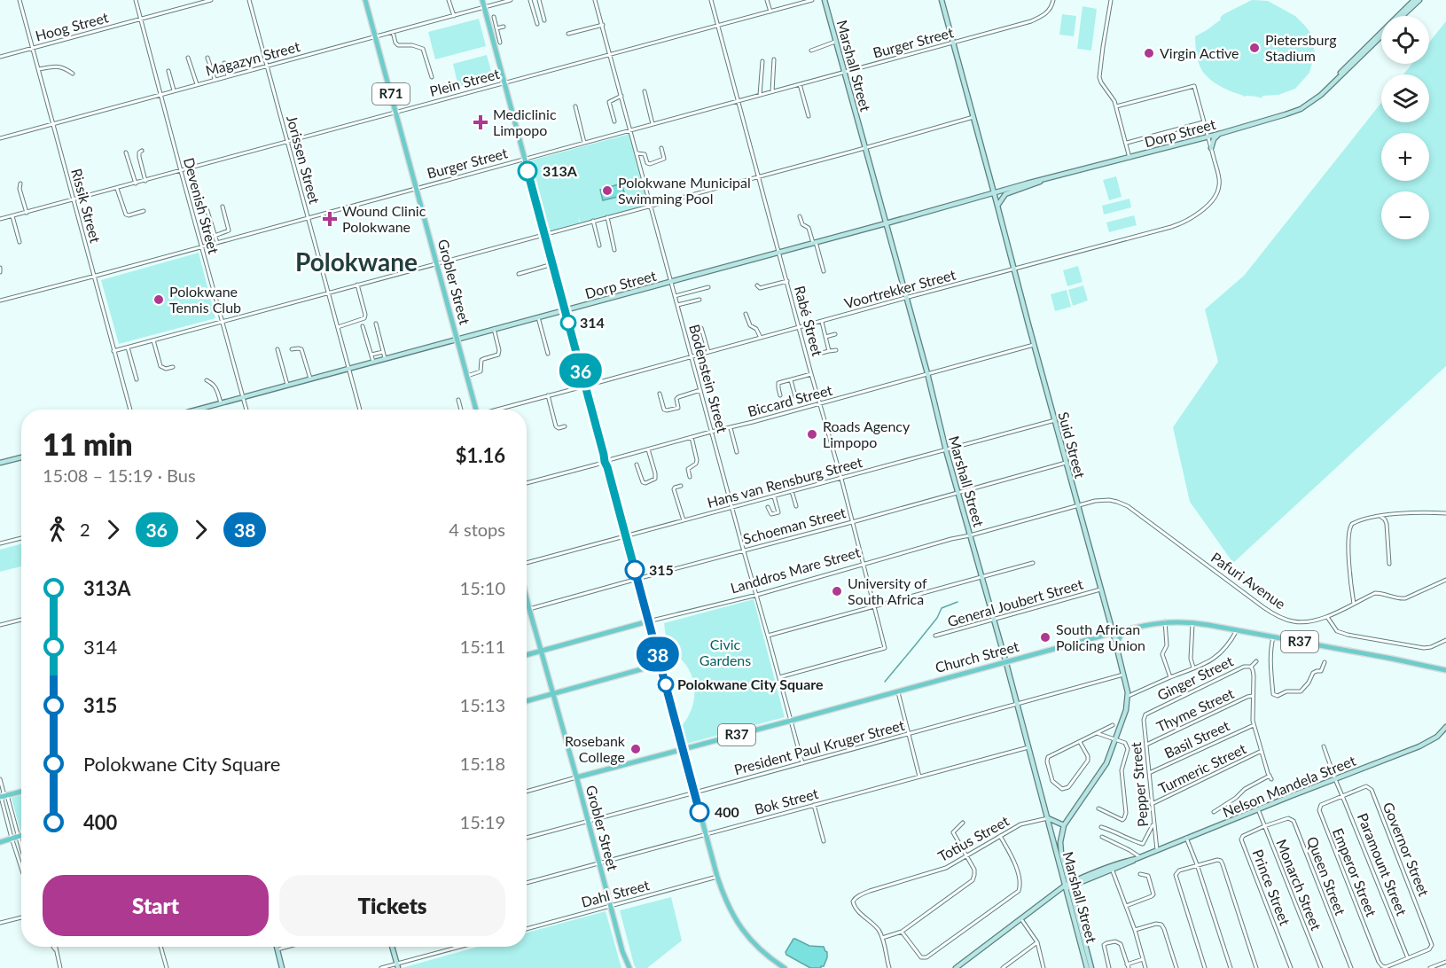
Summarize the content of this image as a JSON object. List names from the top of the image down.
{
  "streets": {
    "main road": [
      "R71",
      "Grobler Street",
      "Landdros Mare Street",
      "R37",
      "Church Street"
    ],
    "street": [
      "Hoog Street",
      "Burger Street",
      "Magazyn Street",
      "Marshall Street",
      "Plein Street",
      "Dorp Street",
      "Jorissen Street",
      "Rissik Street",
      "Devenish Street",
      "Voortrekker Street",
      "Rabé Street",
      "Bodenstein Street",
      "Biccard Street",
      "Suid Street",
      "Hans van Rensburg Street",
      "Schoeman Street",
      "Pafuri Avenue",
      "General Joubert Street",
      "Ginger Street",
      "Thyme Street",
      "Basil Street",
      "President Paul Kruger Street",
      "Turmeric Street",
      "Pepper Street",
      "Nelson Mandela Street",
      "Bok Street",
      "Totius Street",
      "Governor Street",
      "Paramount Street",
      "Emperor Street",
      "Queen Street",
      "Monarch Street",
      "Prince Street",
      "Dahl Street"
    ]
  },
  "crossings": [
    ["Hoog Street", "Rissik Street"],
    ["Hoog Street", "Devenish Street"],
    ["Burger Street", "Marshall Street"],
    ["Burger Street", "Jorissen Street"],
    ["Burger Street", "Rissik Street"],
    ["Burger Street", "Devenish Street"],
    ["Burger Street", "Grobler Street"],
    ["Burger Street", "Rabé Street"],
    ["Burger Street", "Bodenstein Street"],
    ["Burger Street", "Suid Street"],
    ["Magazyn Street", "Jorissen Street"],
    ["Magazyn Street", "Rissik Street"],
    ["Magazyn Street", "Devenish Street"],
    ["Magazyn Street", "Grobler Street"],
    ["Marshall Street", "Dorp Street"],
    ["Marshall Street", "Voortrekker Street"],
    ["Marshall Street", "Biccard Street"],
    ["Marshall Street", "Suid Street"],
    ["Marshall Street", "Hans van Rensburg Street"],
    ["Marshall Street", "Schoeman Street"],
    ["Marshall Street", "Landdros Mare Street"],
    ["Marshall Street", "General Joubert Street"],
    ["Marshall Street", "Church Street"],
    ["Marshall Street", "President Paul Kruger Street"],
    ["Marshall Street", "Nelson Mandela Street"],
    ["Marshall Street", "Bok Street"],
    ["Marshall Street", "Totius Street"],
    ["Plein Street", "Jorissen Street"],
    ["Plein Street", "Rissik Street"],
    ["Plein Street", "Devenish Street"],
    ["Plein Street", "Grobler Street"],
    ["Plein Street", "Rabé Street"],
    ["Plein Street", "Bodenstein Street"],
    ["Dorp Street", "Jorissen Street"],
    ["Dorp Street", "Devenish Street"],
    ["Dorp Street", "Grobler Street"],
    ["Dorp Street", "Voortrekker Street"],
    ["Dorp Street", "Rabé Street"],
    ["Dorp Street", "Bodenstein Street"],
    ["Dorp Street", "Suid Street"],
    ["Grobler Street", "Schoeman Street"],
    ["Grobler Street", "Landdros Mare Street"],
    ["Grobler Street", "Church Street"],
    ["Grobler Street", "President Paul Kruger Street"],
    ["Grobler Street", "Bok Street"],
    ["Grobler Street", "Dahl Street"],
    ["Voortrekker Street", "Rabé Street"],
    ["Voortrekker Street", "Bodenstein Street"],
    ["Voortrekker Street", "Suid Street"],
    ["Rabé Street", "Bodenstein Street"],
    ["Rabé Street", "Biccard Street"],
    ["Rabé Street", "Hans van Rensburg Street"],
    ["Rabé Street", "Schoeman Street"],
    ["Rabé Street", "Landdros Mare Street"],
    ["Bodenstein Street", "Biccard Street"],
    ["Bodenstein Street", "Hans van Rensburg Street"],
    ["Bodenstein Street", "Schoeman Street"],
    ["Bodenstein Street", "Landdros Mare Street"],
    ["Bodenstein Street", "Church Street"],
    ["Bodenstein Street", "President Paul Kruger Street"],
    ["Biccard Street", "Suid Street"],
    ["Suid Street", "Hans van Rensburg Street"],
    ["Suid Street", "Schoeman Street"],
    ["Suid Street", "Landdros Mare Street"],
    ["Suid Street", "Pafuri Avenue"],
    ["Suid Street", "General Joubert Street"],
    ["Suid Street", "Church Street"],
    ["Suid Street", "President Paul Kruger Street"],
    ["Suid Street", "Nelson Mandela Street"],
    ["Landdros Mare Street", "Pafuri Avenue"],
    ["Ginger Street", "Pepper Street"],
    ["Thyme Street", "Pepper Street"],
    ["Basil Street", "Pepper Street"],
    ["Turmeric Street", "Pepper Street"],
    ["Pepper Street", "Nelson Mandela Street"],
    ["Nelson Mandela Street", "Paramount Street"],
    ["Nelson Mandela Street", "Monarch Street"],
    ["Governor Street", "Paramount Street"],
    ["Governor Street", "Emperor Street"],
    ["Paramount Street", "Emperor Street"],
    ["Queen Street", "Monarch Street"],
    ["Queen Street", "Prince Street"],
    ["Monarch Street", "Prince Street"]
  ],
  "districts": ["Polokwane"],
  "parks": ["Civic Gardens"],
  "places": {
    "other": [
      "Pietersburg Stadium",
      "Virgin Active",
      "313A",
      "Polokwane Municipal Swimming Pool",
      "Polokwane Tennis Club",
      "314",
      "Roads Agency Limpopo",
      "315",
      "University of South Africa",
      "South African Policing Union",
      "Polokwane City Square",
      "Rosebank College",
      "400"
    ],
    "health": ["Mediclinic Limpopo", "Wound Clinic Polokwane"]
  },
  "lines": ["bus line 36", "bus line 38"],
  "page": {
    "on_map": ["36", "38"],
    "map_buttons": ["+", "−"],
    "heading": ["11 min", "15:08 – 15:19 · Bus", "$1.16"],
    "legs": [
      "2",
      "36",
      "38",
      "4 stops"
    ],
    "list": [
      {
        "name": "313A",
        "value": "15:10"
      },
      {
        "name": "314",
        "value": "15:11"
      },
      {
        "name": "315",
        "value": "15:13"
      },
      {
        "name": "Polokwane City Square",
        "value": "15:18"
      },
      {
        "name": "400",
        "value": "15:19"
      }
    ],
    "buttons": ["Start", "Tickets"]
  }
}
